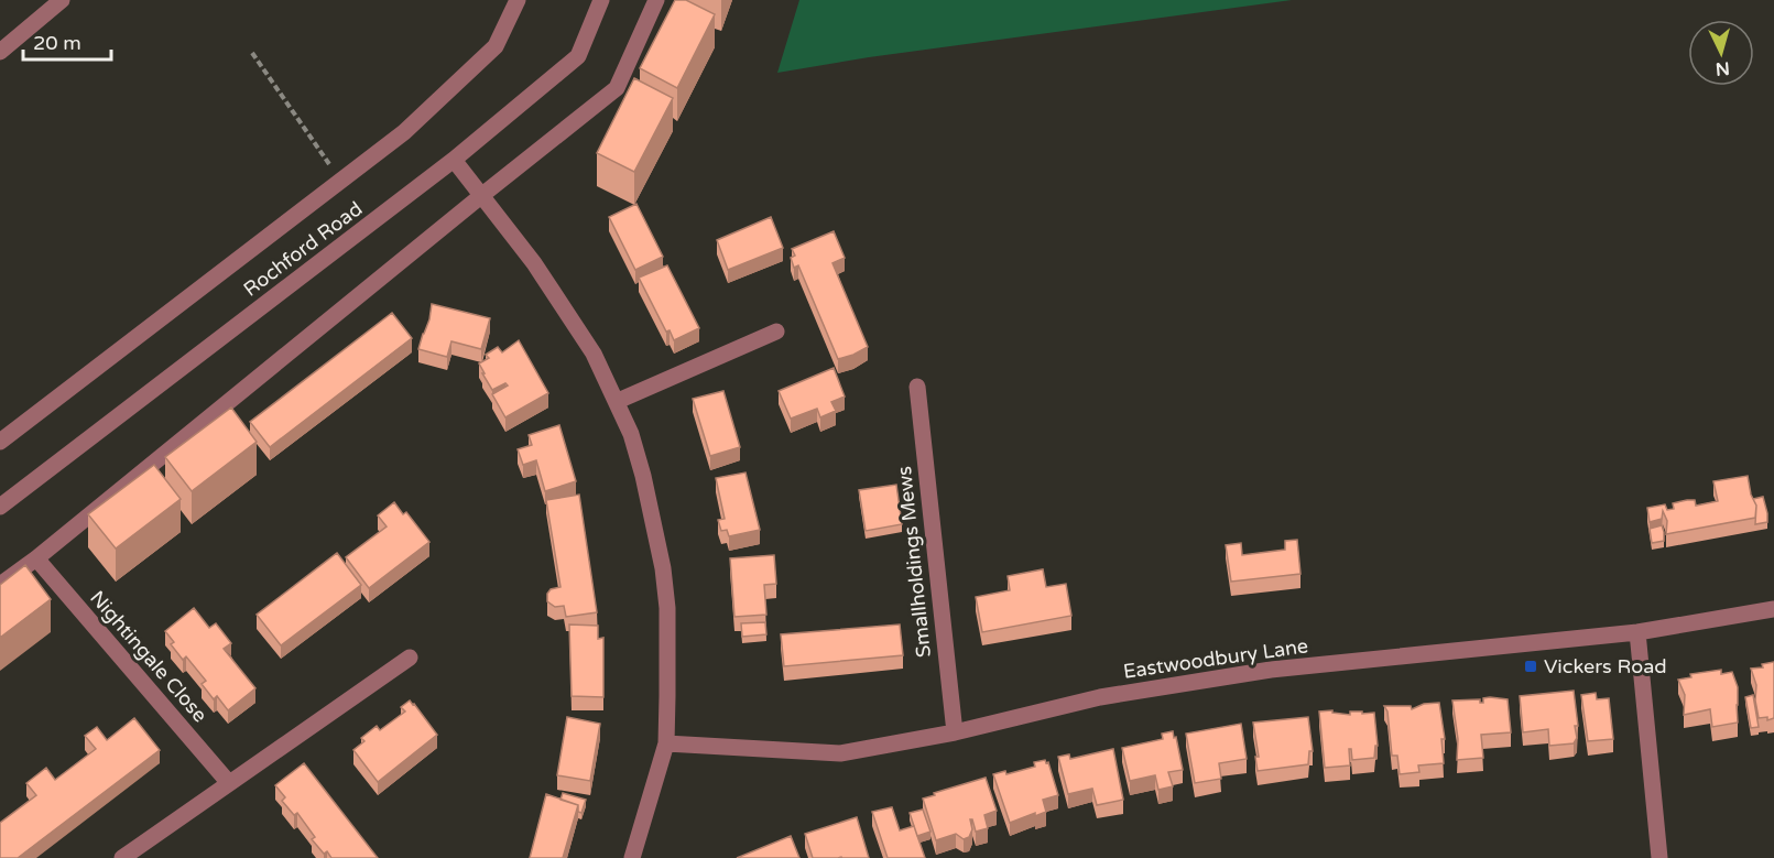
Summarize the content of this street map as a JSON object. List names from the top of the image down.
{
  "streets": {
    "street": [
      "Rochford Road",
      "Smallholdings Mews",
      "Nightingale Close",
      "Eastwoodbury Lane"
    ]
  },
  "crossings": [
    ["Smallholdings Mews", "Eastwoodbury Lane"]
  ],
  "places": {
    "transit": ["Vickers Road"]
  },
  "scale_bar": "20 m",
  "north": "bottom"
}
